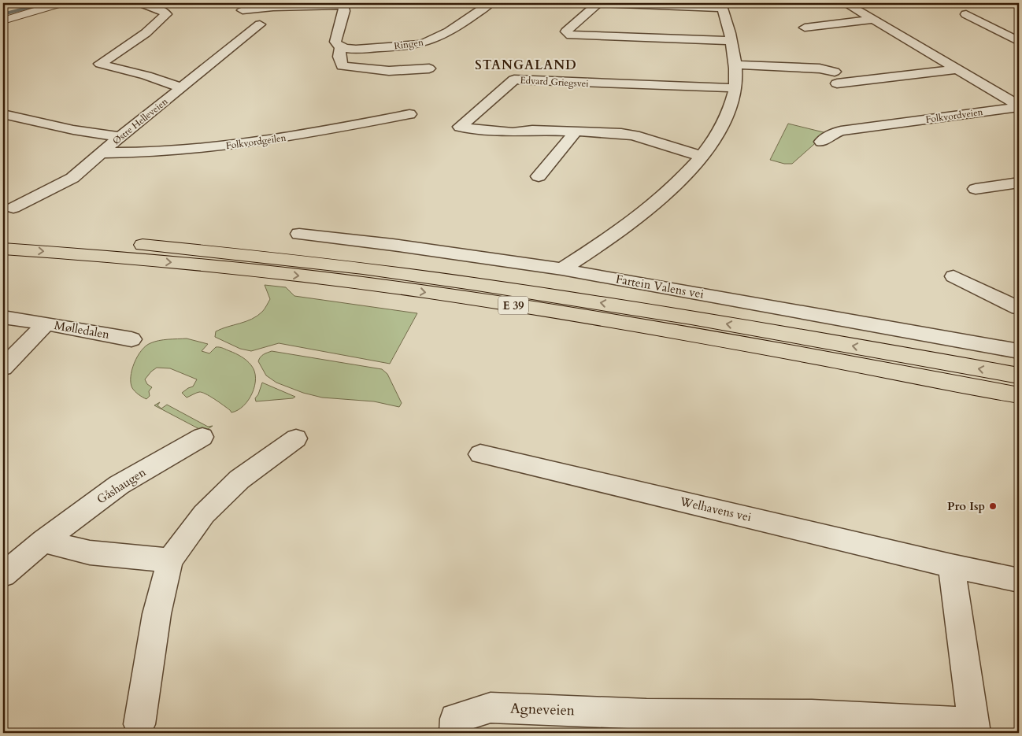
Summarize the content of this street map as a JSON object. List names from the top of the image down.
{
  "streets": {
    "highway": ["E 39"],
    "street": [
      "Ringen",
      "Edvard Griegsvei",
      "Folkvordveien",
      "Østre Helleveien",
      "Folkvordgeilen",
      "Fartein Valens vei",
      "Mølledalen",
      "Gåshaugen",
      "Welhavens vei",
      "Agneveien"
    ]
  },
  "crossings": [
    ["Østre Helleveien", "Folkvordgeilen"]
  ],
  "districts": ["STANGALAND"],
  "places": ["Pro Isp"]
}
